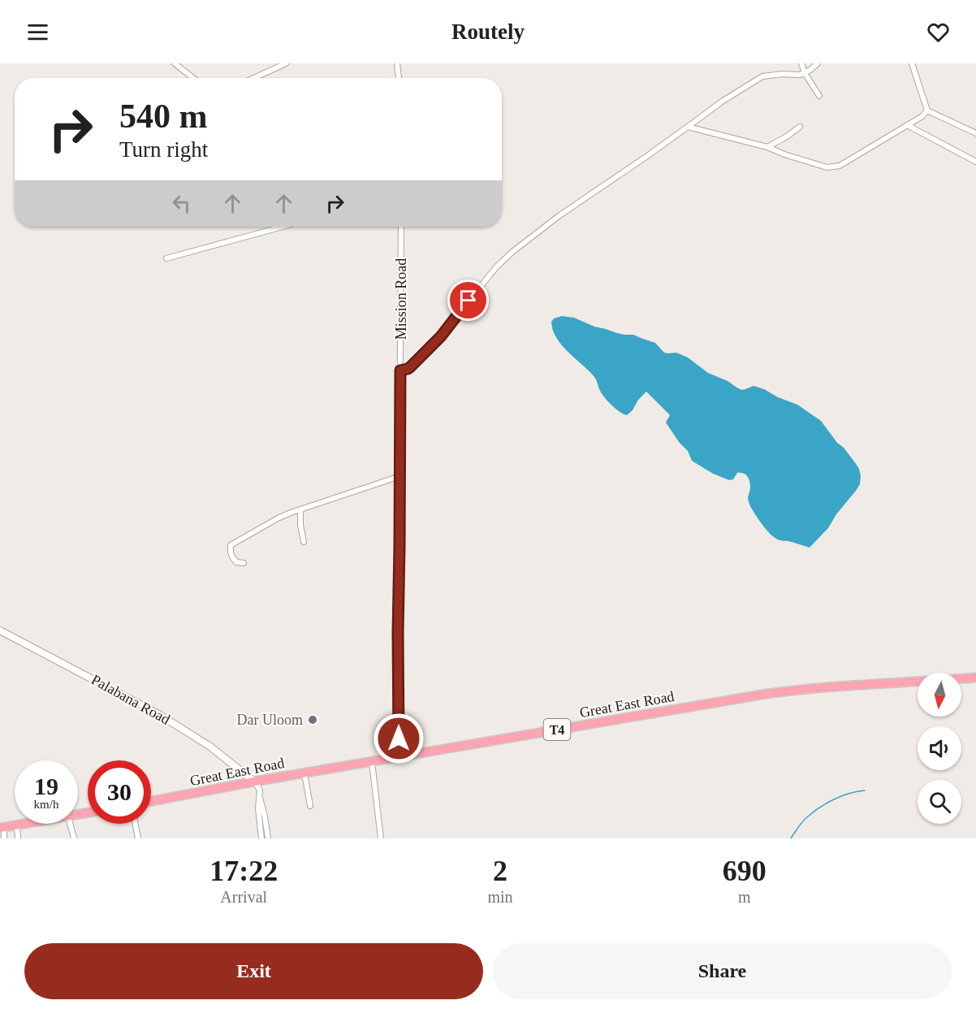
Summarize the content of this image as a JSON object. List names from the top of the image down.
{
  "streets": {
    "highway": ["Great East Road", "T4"],
    "street": ["Mission Road", "Palabana Road"]
  },
  "crossings": [
    ["Mission Road", "Great East Road"],
    ["Palabana Road", "Great East Road"]
  ],
  "places": ["Dar Uloom"],
  "north": "bottom",
  "page": {
    "header": "Routely",
    "turn": ["540 m", "Turn right"],
    "speed": "19 km/h",
    "limit": "30",
    "eta": [
      "17:22",
      "Arrival",
      "2",
      "min",
      "690",
      "m"
    ],
    "buttons": ["Exit", "Share"]
  }
}
